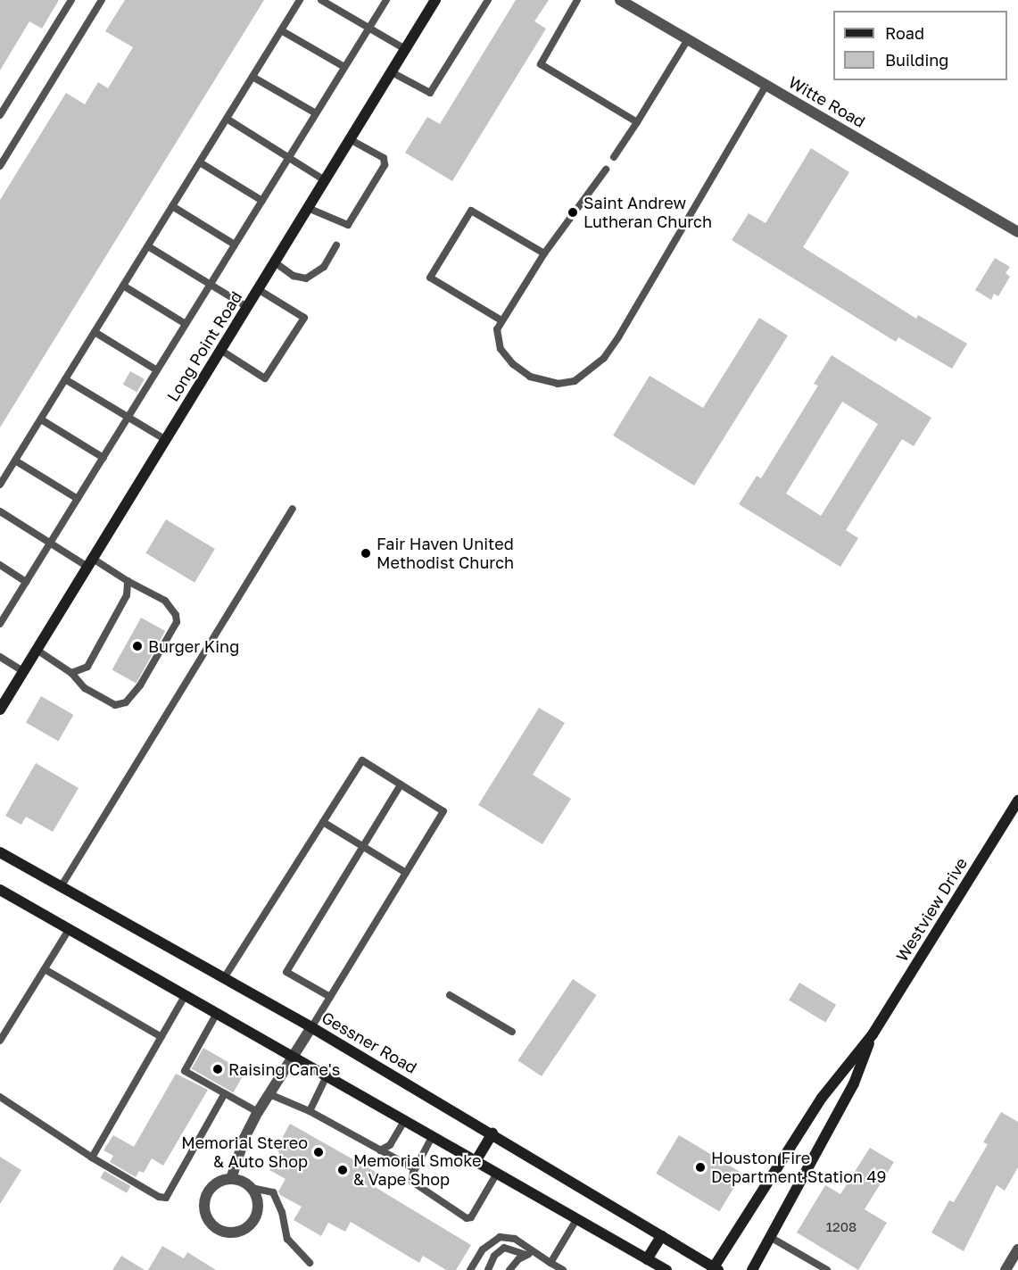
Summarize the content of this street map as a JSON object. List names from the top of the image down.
{
  "streets": {
    "main road": ["Long Point Road", "Westview Drive", "Gessner Road"],
    "street": ["Witte Road"]
  },
  "crossings": [
    ["Westview Drive", "Gessner Road"]
  ],
  "places": [
    "Saint Andrew Lutheran Church",
    "Fair Haven United Methodist Church",
    "Burger King",
    "Raising Cane's",
    "Memorial Stereo & Auto Shop",
    "Houston Fire Department Station 49",
    "Memorial Smoke & Vape Shop"
  ],
  "house_numbers": ["1208"],
  "legend": ["Road", "Building"]
}
